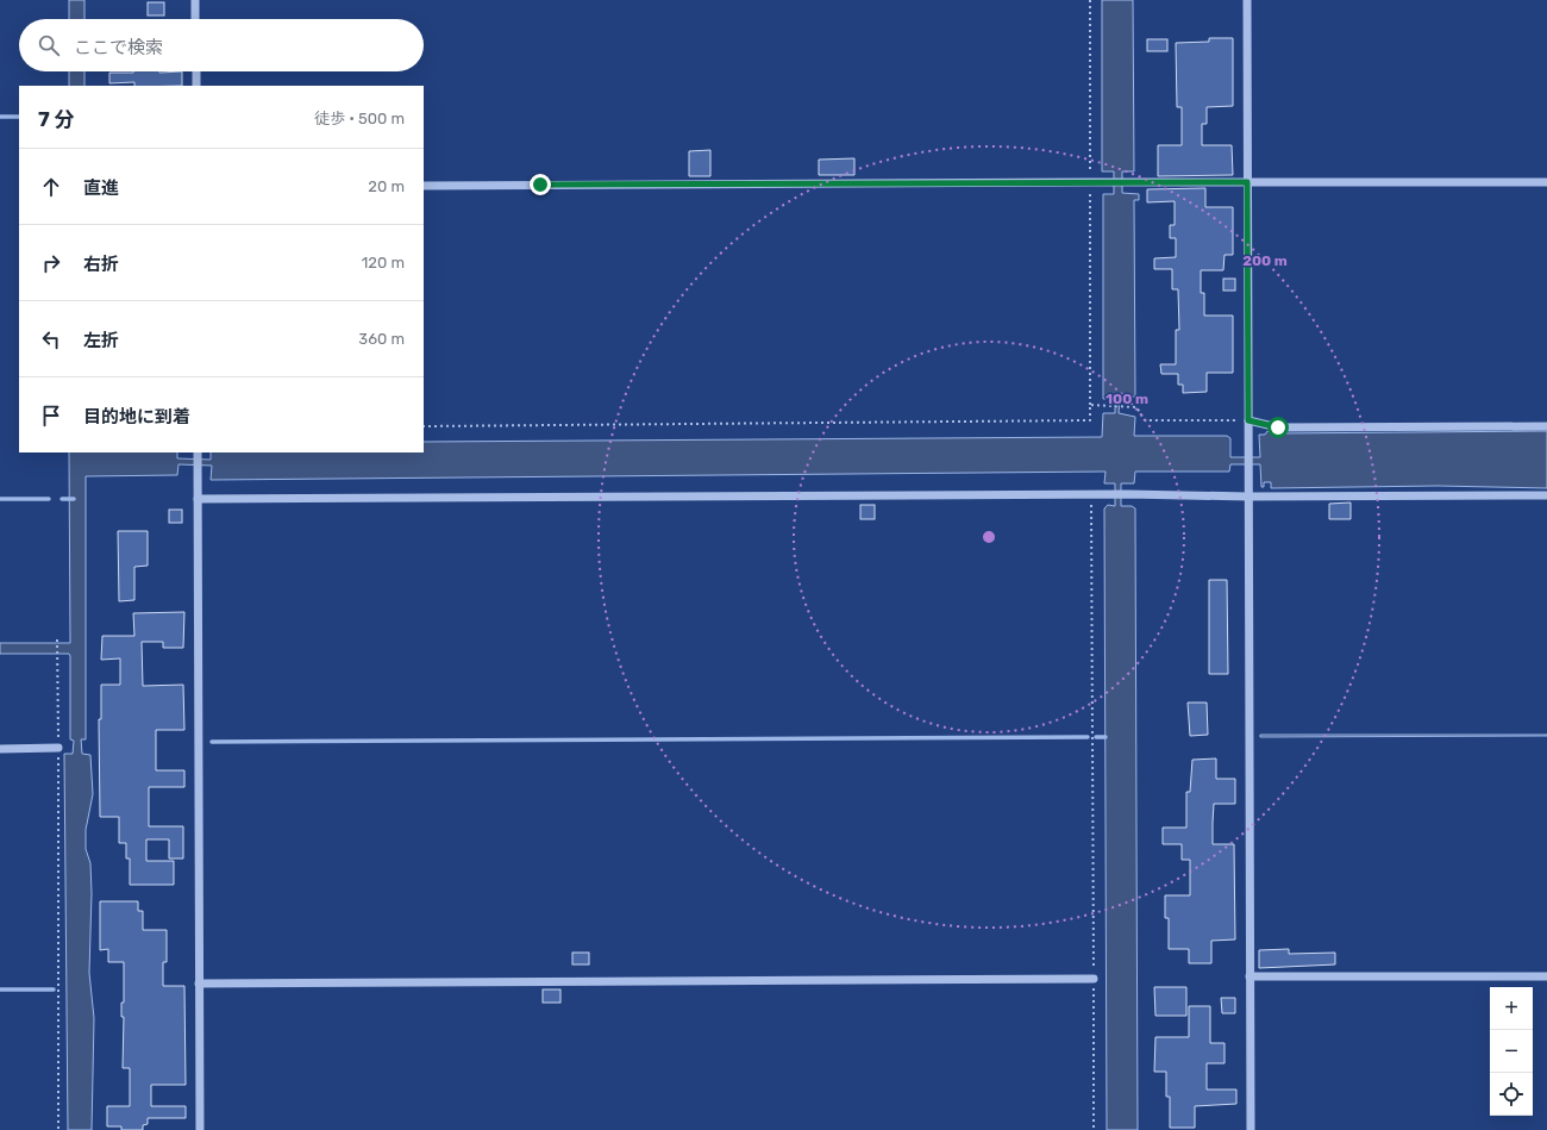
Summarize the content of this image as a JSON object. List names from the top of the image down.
{
  "page": {
    "search": "ここで検索",
    "heading": ["7 分", "徒歩 · 500 m"],
    "list": [
      ["直進", "20 m"],
      ["右折", "120 m"],
      ["左折", "360 m"],
      "目的地に到着"
    ],
    "map_buttons": ["+", "−"]
  },
  "rings": ["200 m", "100 m"]
}
